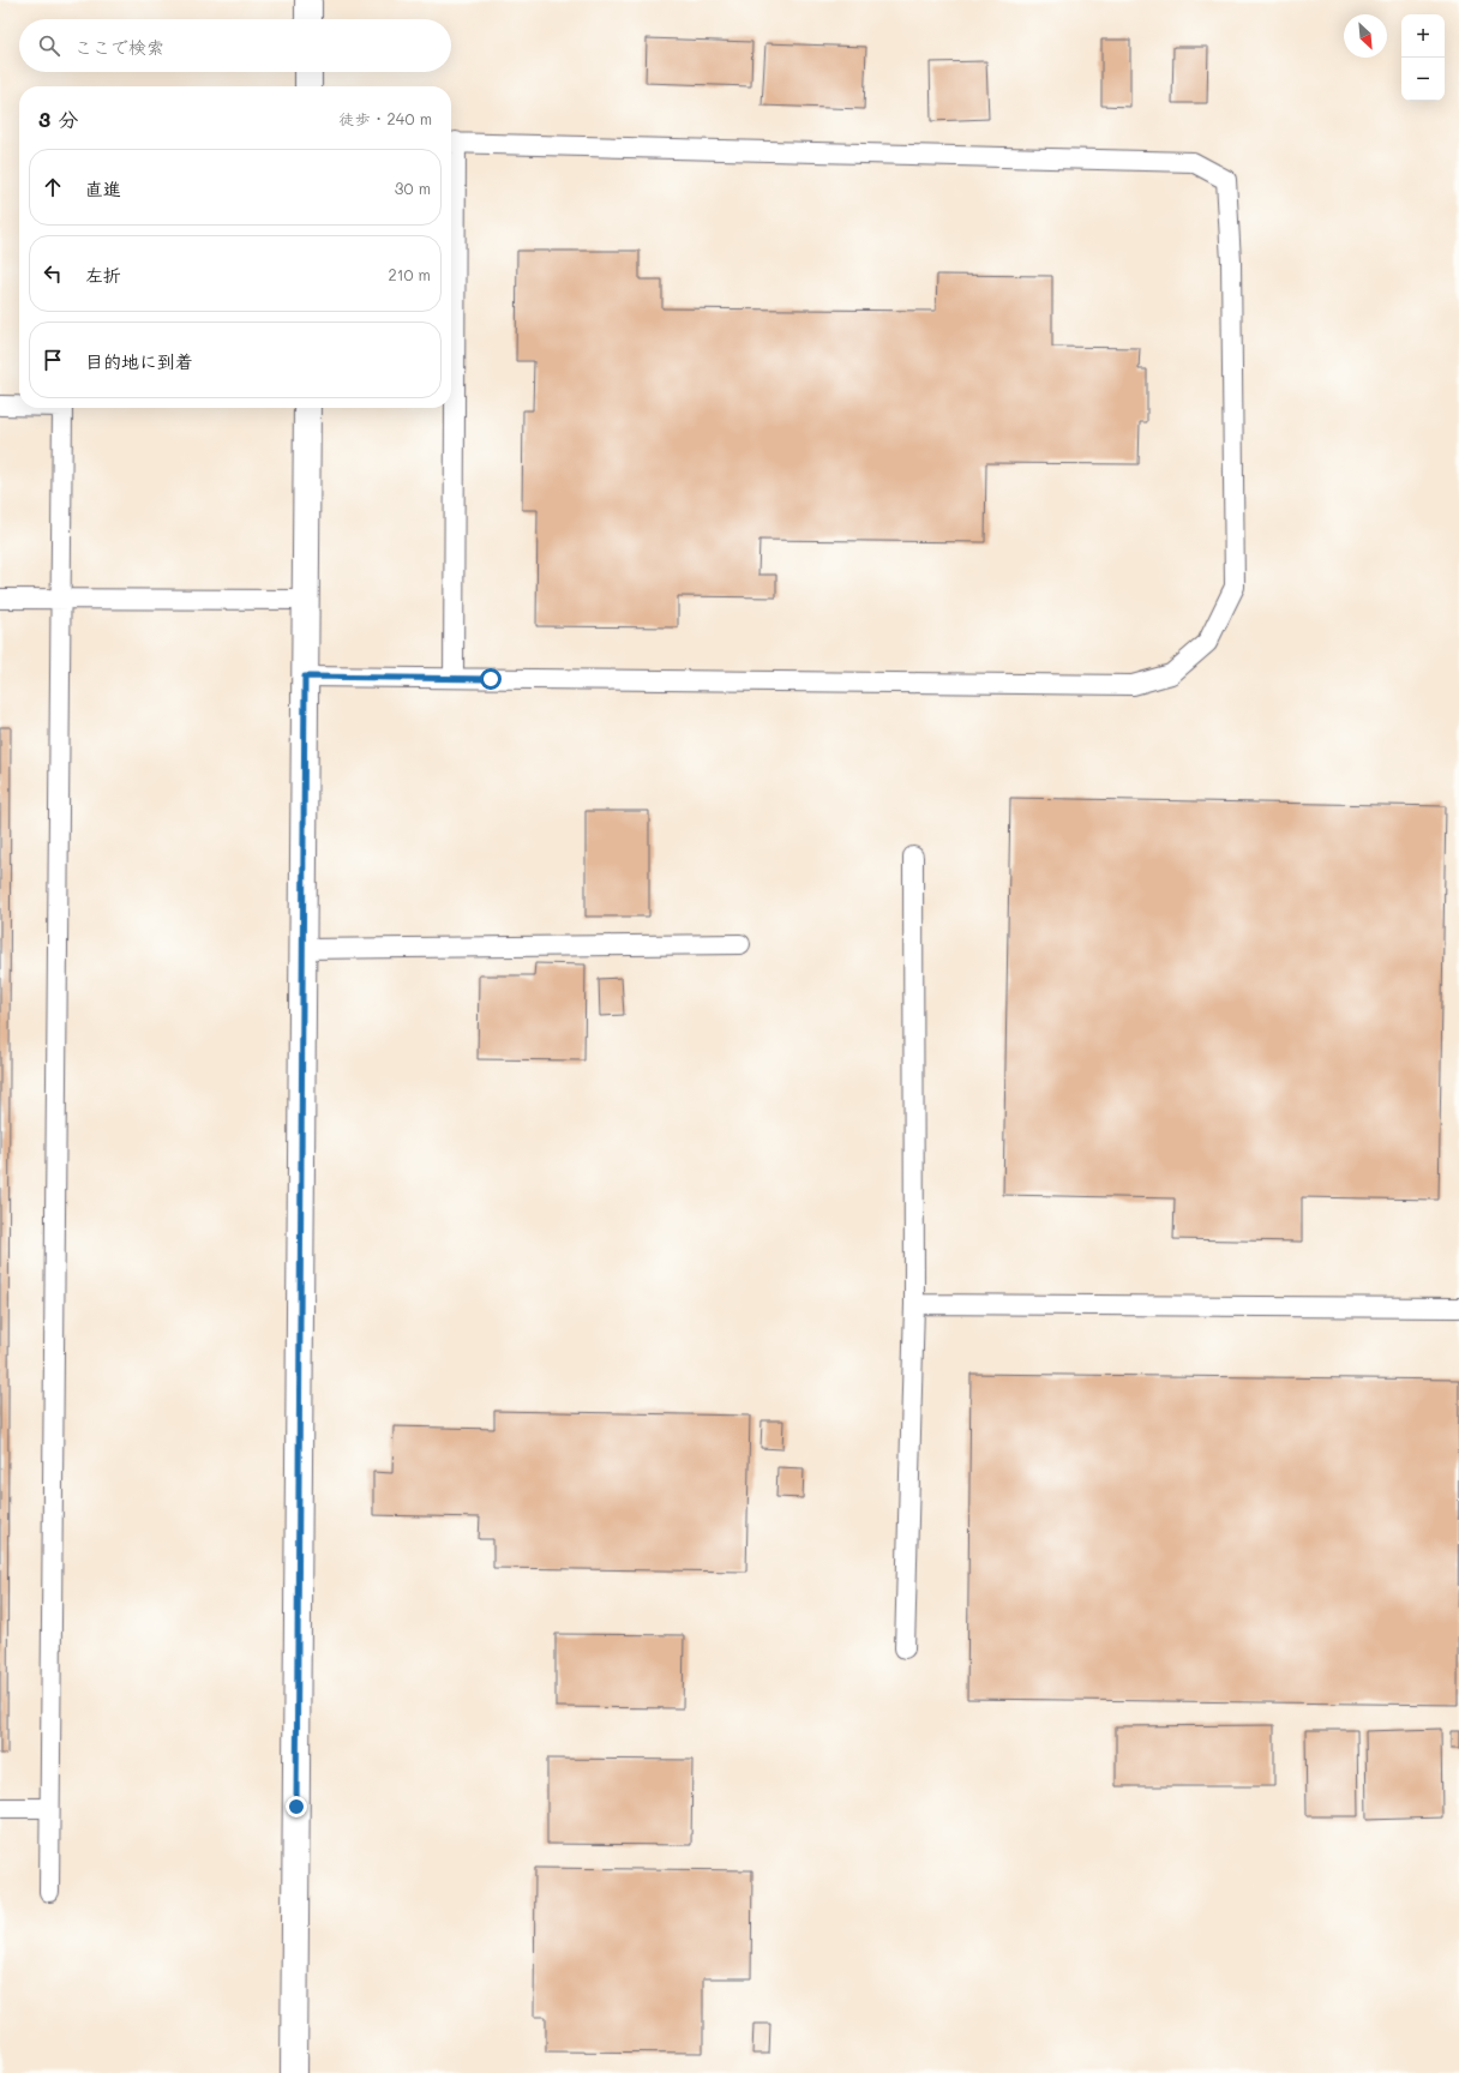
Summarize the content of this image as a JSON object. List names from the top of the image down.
{
  "north": "bottom right",
  "page": {
    "map_buttons": ["+", "−"],
    "search": "ここで検索",
    "heading": ["3 分", "徒歩 · 240 m"],
    "list": [
      ["直進", "30 m"],
      ["左折", "210 m"],
      "目的地に到着"
    ]
  }
}
